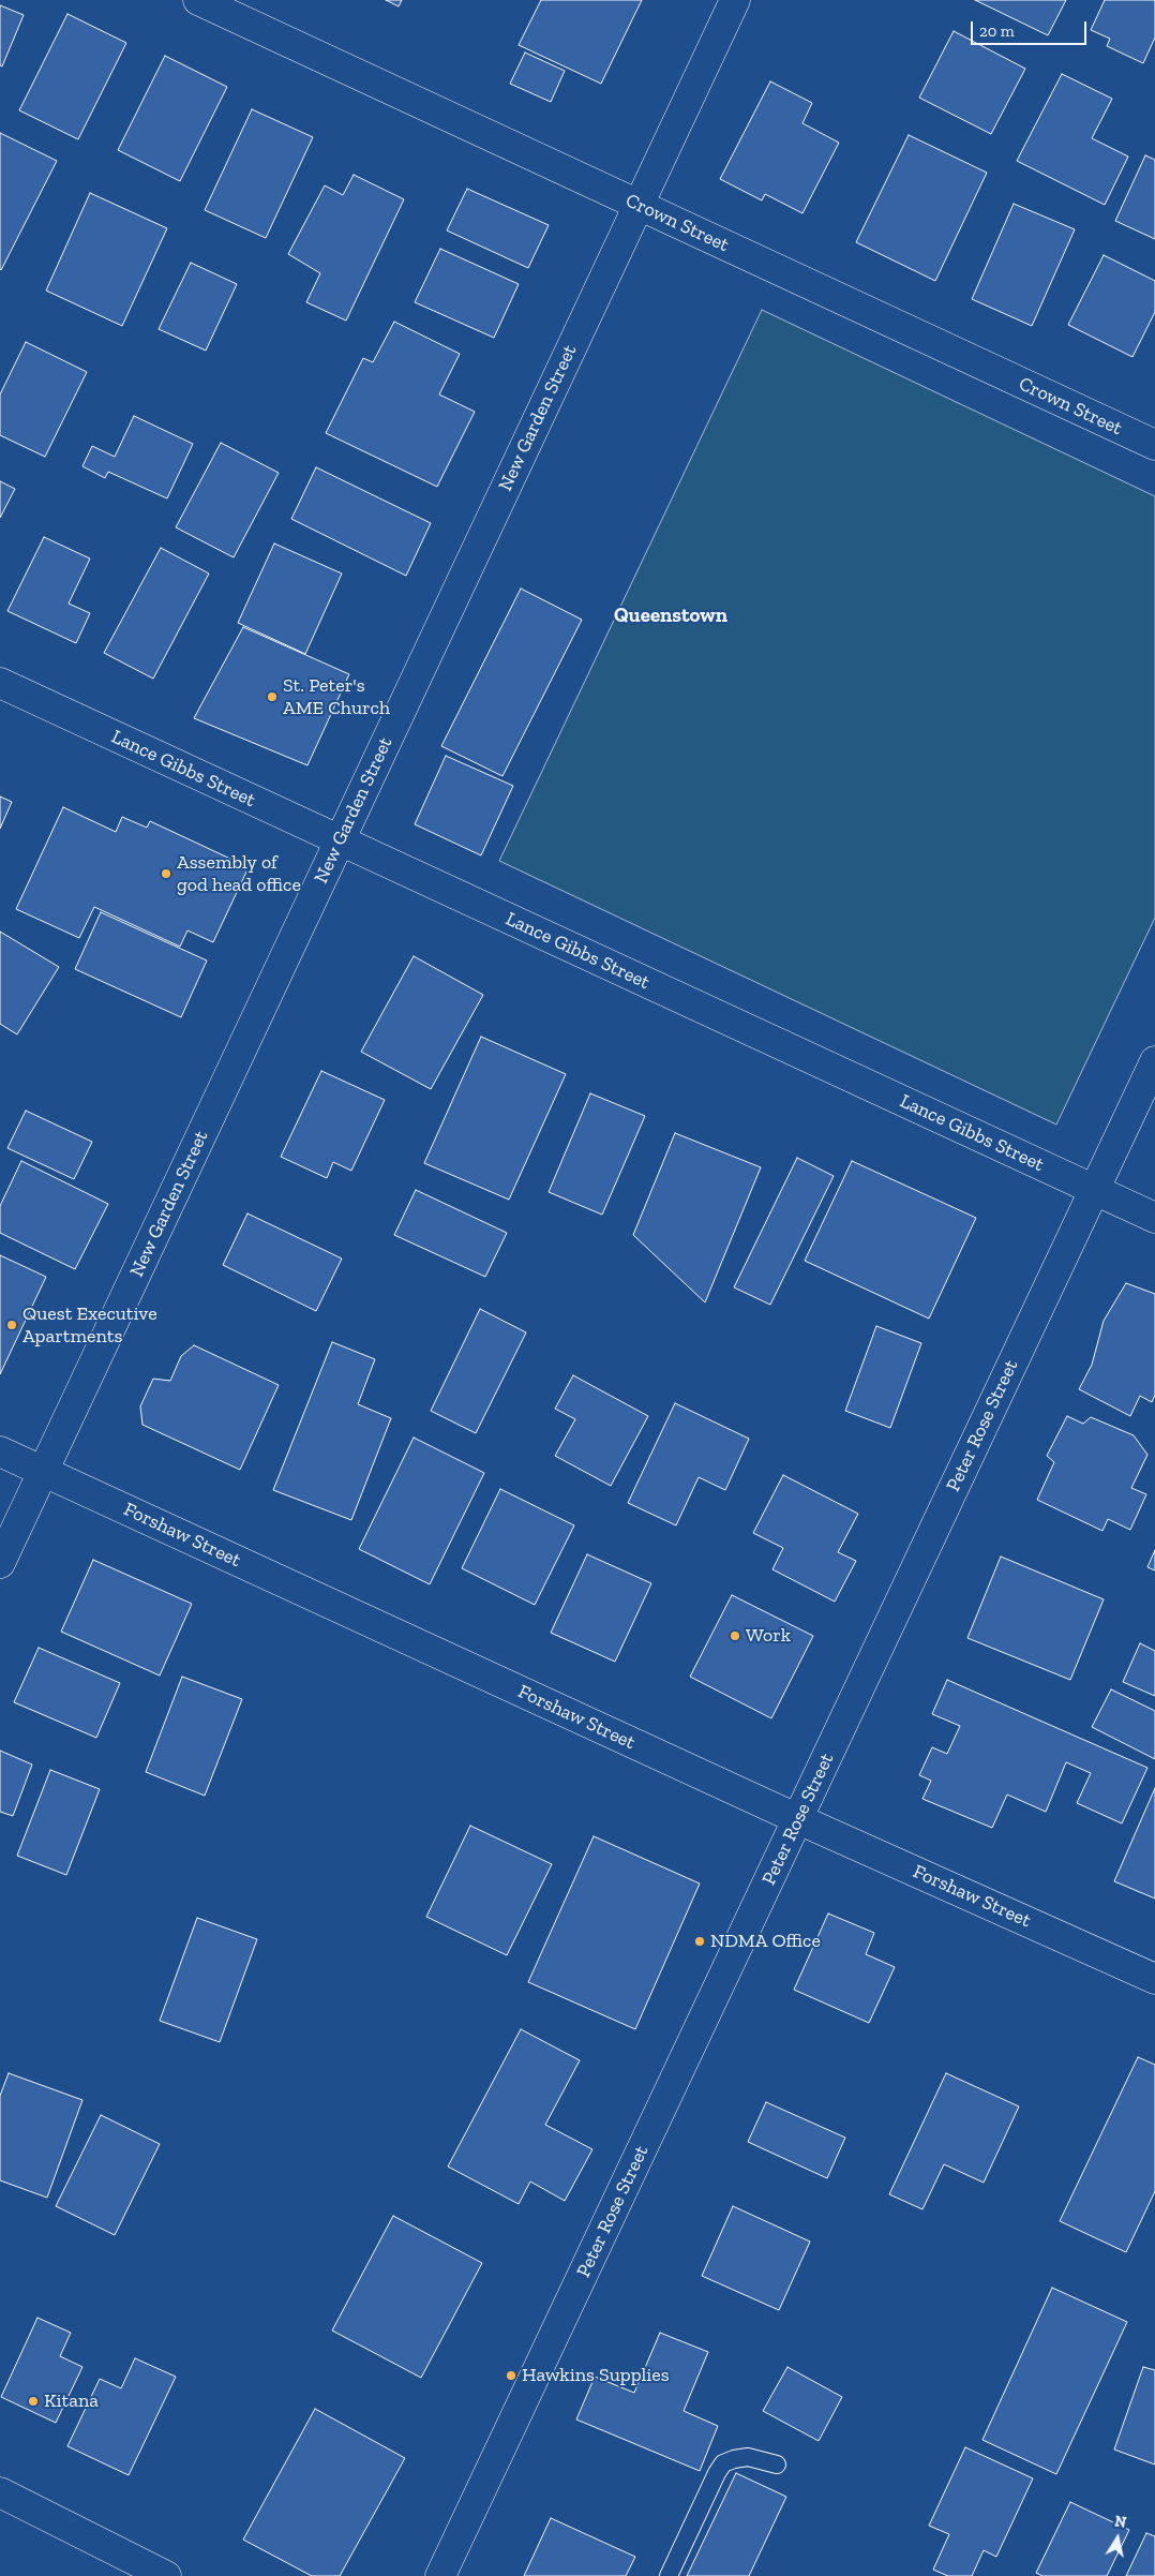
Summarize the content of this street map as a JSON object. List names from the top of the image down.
{
  "streets": {
    "street": [
      "Crown Street",
      "New Garden Street",
      "Lance Gibbs Street",
      "Peter Rose Street",
      "Forshaw Street"
    ]
  },
  "crossings": [
    ["Crown Street", "New Garden Street"],
    ["New Garden Street", "Lance Gibbs Street"],
    ["New Garden Street", "Forshaw Street"],
    ["Lance Gibbs Street", "Peter Rose Street"],
    ["Peter Rose Street", "Forshaw Street"]
  ],
  "districts": ["Queenstown"],
  "places": [
    "St. Peter's AME Church",
    "Assembly of god head office",
    "Quest Executive Apartments",
    "Work",
    "NDMA Office",
    "Hawkins Supplies",
    "Kitana"
  ],
  "scale_bar": "20 m",
  "north": "top"
}
